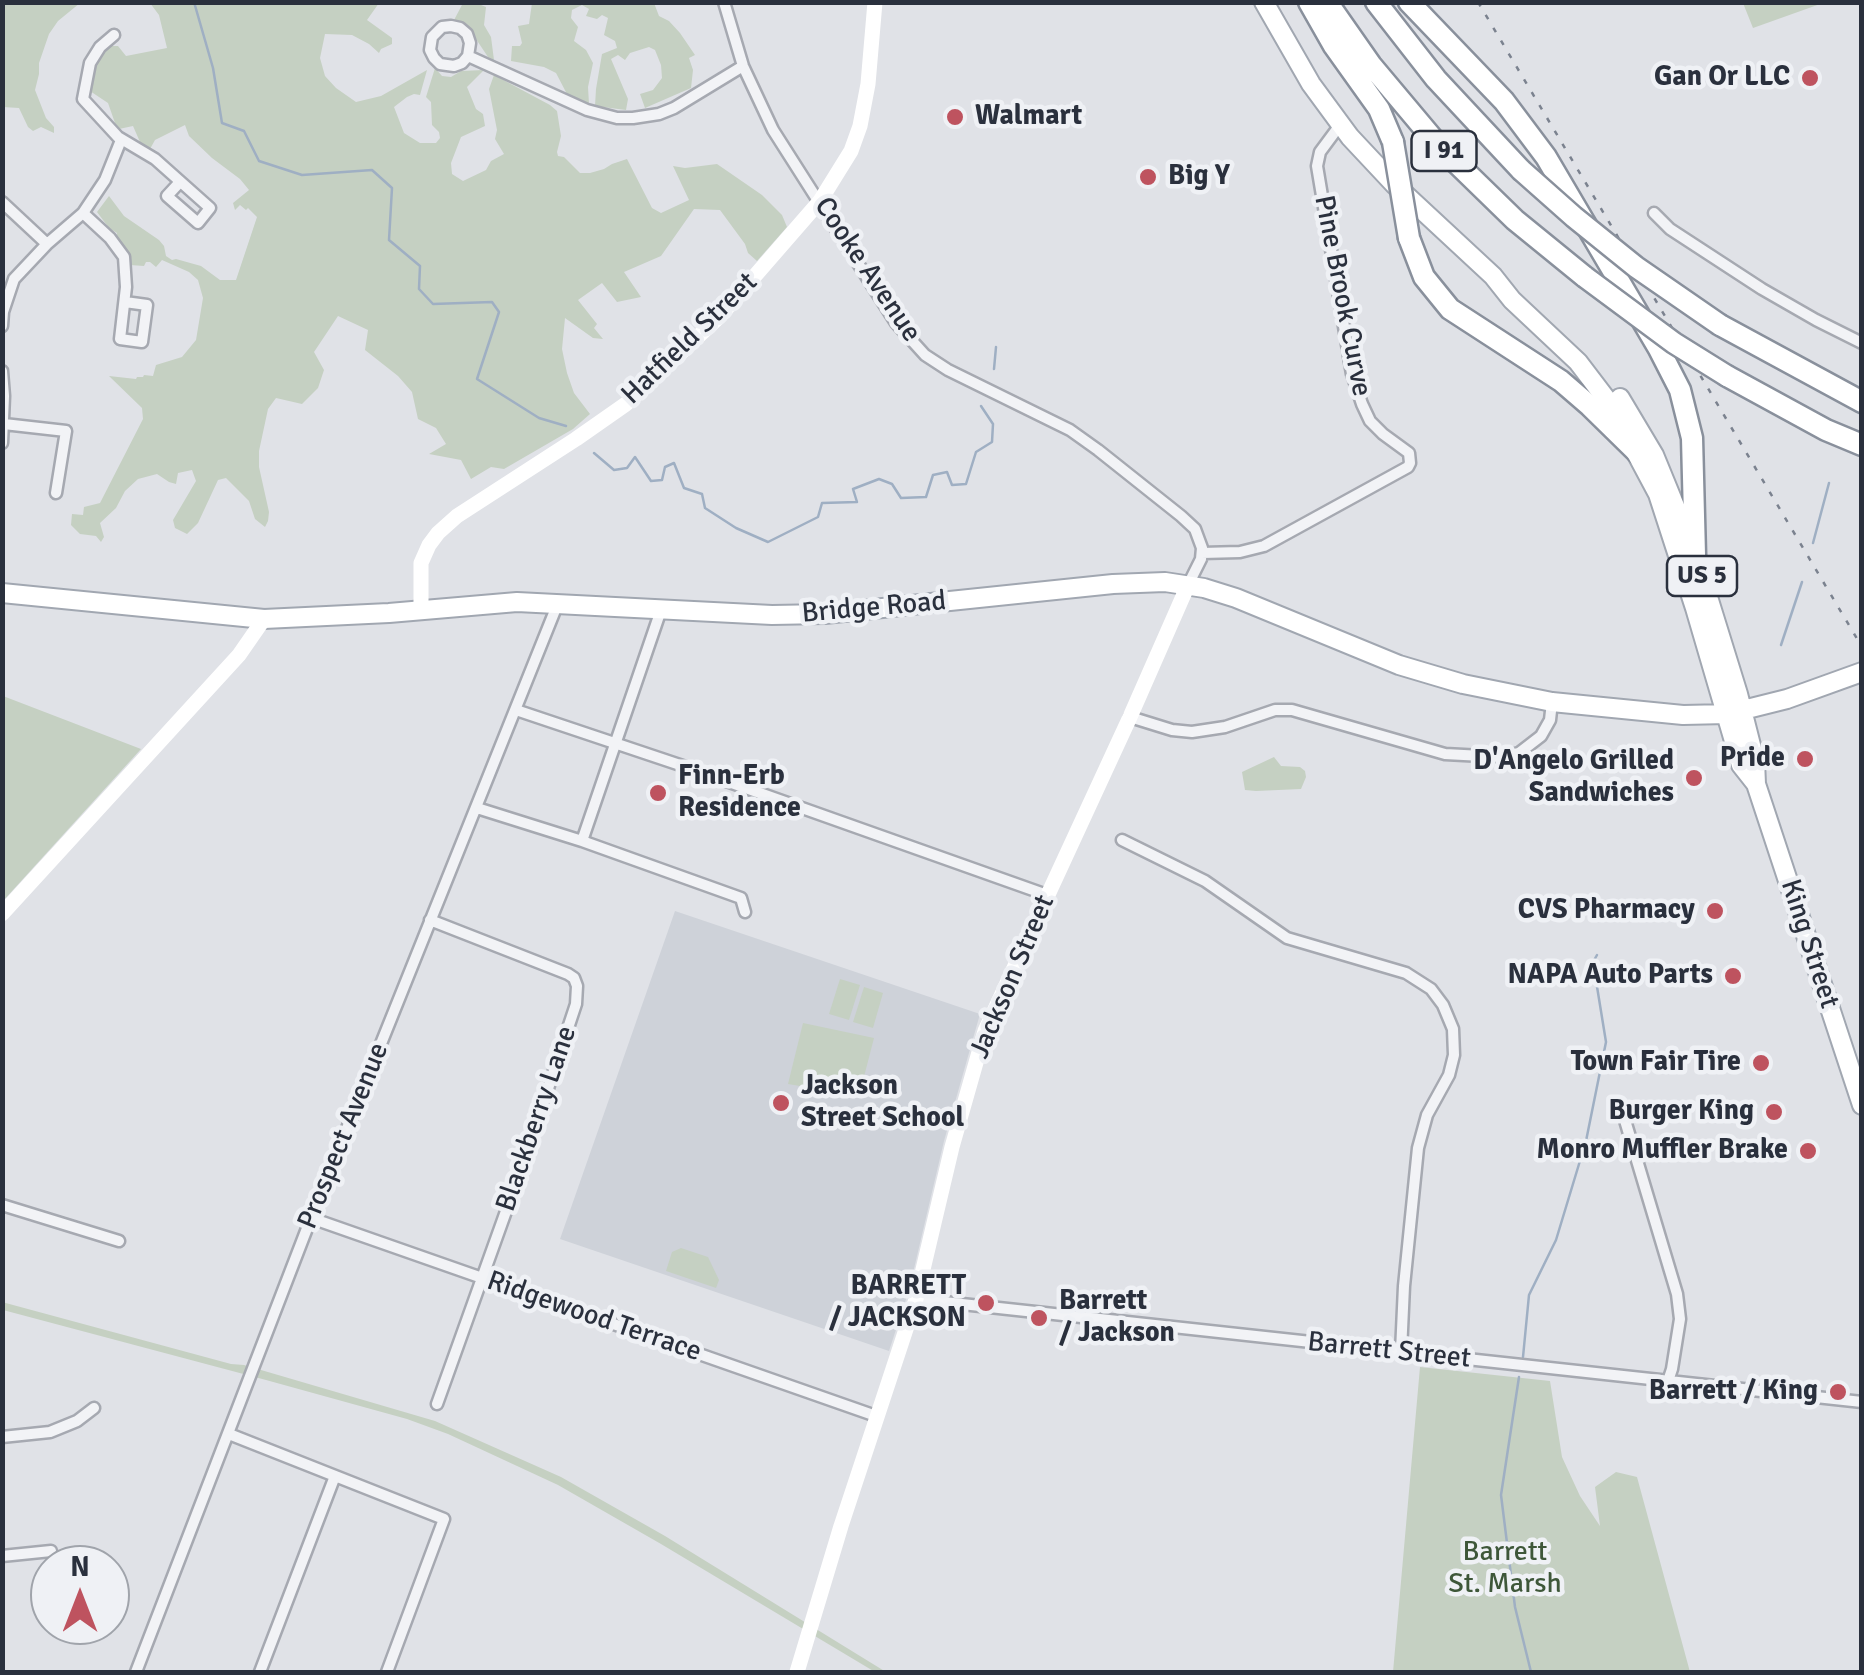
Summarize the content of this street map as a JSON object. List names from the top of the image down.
{
  "streets": {
    "highway": ["I 91"],
    "main road": ["US 5", "Bridge Road", "King Street"],
    "street": [
      "Cooke Avenue",
      "Pine Brook Curve",
      "Hatfield Street",
      "Jackson Street",
      "Blackberry Lane",
      "Prospect Avenue",
      "Ridgewood Terrace",
      "Barrett Street"
    ]
  },
  "crossings": [
    ["Cooke Avenue", "Pine Brook Curve"],
    ["Cooke Avenue", "Hatfield Street"],
    ["Pine Brook Curve", "US 5"],
    ["Hatfield Street", "Bridge Road"],
    ["US 5", "Bridge Road"],
    ["US 5", "King Street"],
    ["Bridge Road", "King Street"],
    ["Bridge Road", "Jackson Street"],
    ["Bridge Road", "Prospect Avenue"],
    ["Jackson Street", "Ridgewood Terrace"],
    ["Jackson Street", "Barrett Street"],
    ["Blackberry Lane", "Prospect Avenue"],
    ["Blackberry Lane", "Ridgewood Terrace"],
    ["Prospect Avenue", "Ridgewood Terrace"]
  ],
  "parks": ["Barrett St. Marsh"],
  "places": [
    "Gan Or LLC",
    "Walmart",
    "Big Y",
    "Pride",
    "D'Angelo Grilled Sandwiches",
    "Finn-Erb Residence",
    "CVS Pharmacy",
    "NAPA Auto Parts",
    "Town Fair Tire",
    "Jackson Street School",
    "Burger King",
    "Monro Muffler Brake",
    "BARRETT / JACKSON",
    "Barrett / Jackson",
    "Barrett / King"
  ],
  "north": "top"
}
